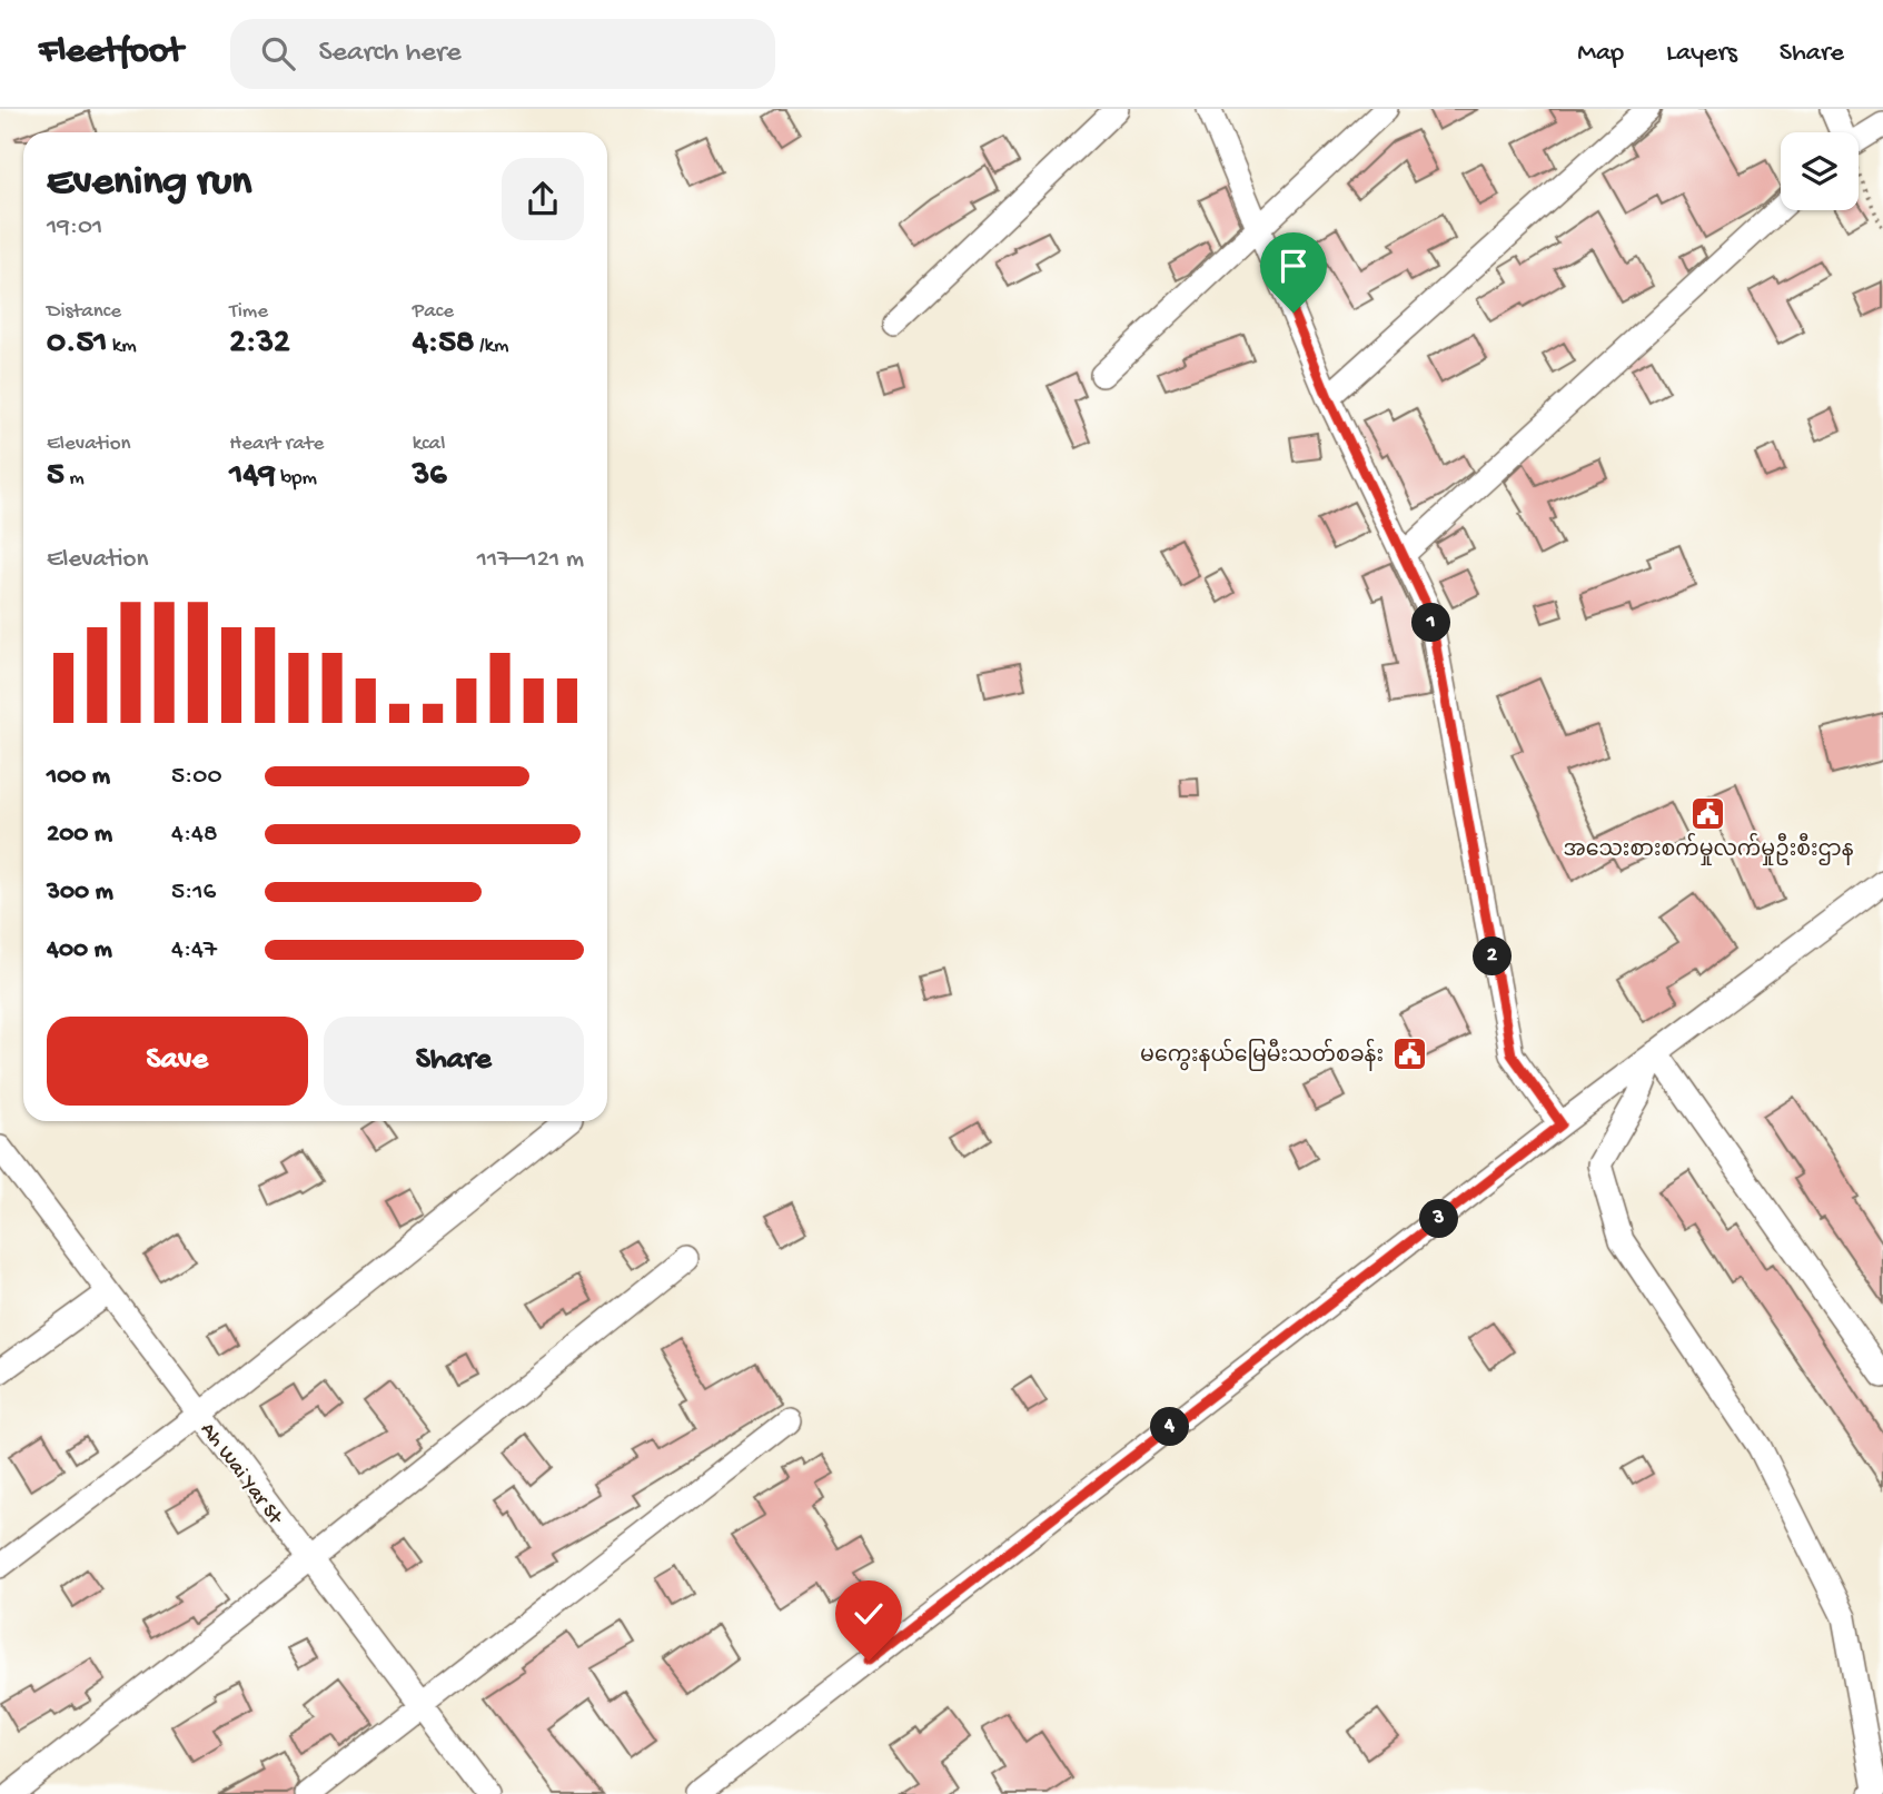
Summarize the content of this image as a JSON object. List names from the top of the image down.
{
  "streets": {
    "street": ["Ah Wai Yar St"]
  },
  "places": {
    "public building": ["အသေးစားစက်မှုလက်မှုဦးစီးဌာန", "မကွေးနယ်မြေမီးသတ်စခန်း"]
  },
  "page": {
    "header": "Fleetfoot",
    "search": "Search here",
    "nav": ["Map", "Layers", "Share"],
    "heading": ["Evening run", "19:01"],
    "stats": [
      ["Distance", "0.51 km"],
      ["Time", "2:32"],
      ["Pace", "4:58 /km"],
      ["Elevation", "5 m"],
      ["Heart rate", "149 bpm"],
      ["kcal", "36"]
    ],
    "chart": ["Elevation", "117–121 m"],
    "pins": [
      "1",
      "2",
      "3",
      "4"
    ],
    "list": [
      {
        "name": "100 m",
        "note": "5:00"
      },
      {
        "name": "200 m",
        "note": "4:48"
      },
      {
        "name": "300 m",
        "note": "5:16"
      },
      {
        "name": "400 m",
        "note": "4:47"
      }
    ],
    "buttons": ["Save", "Share"]
  }
}
